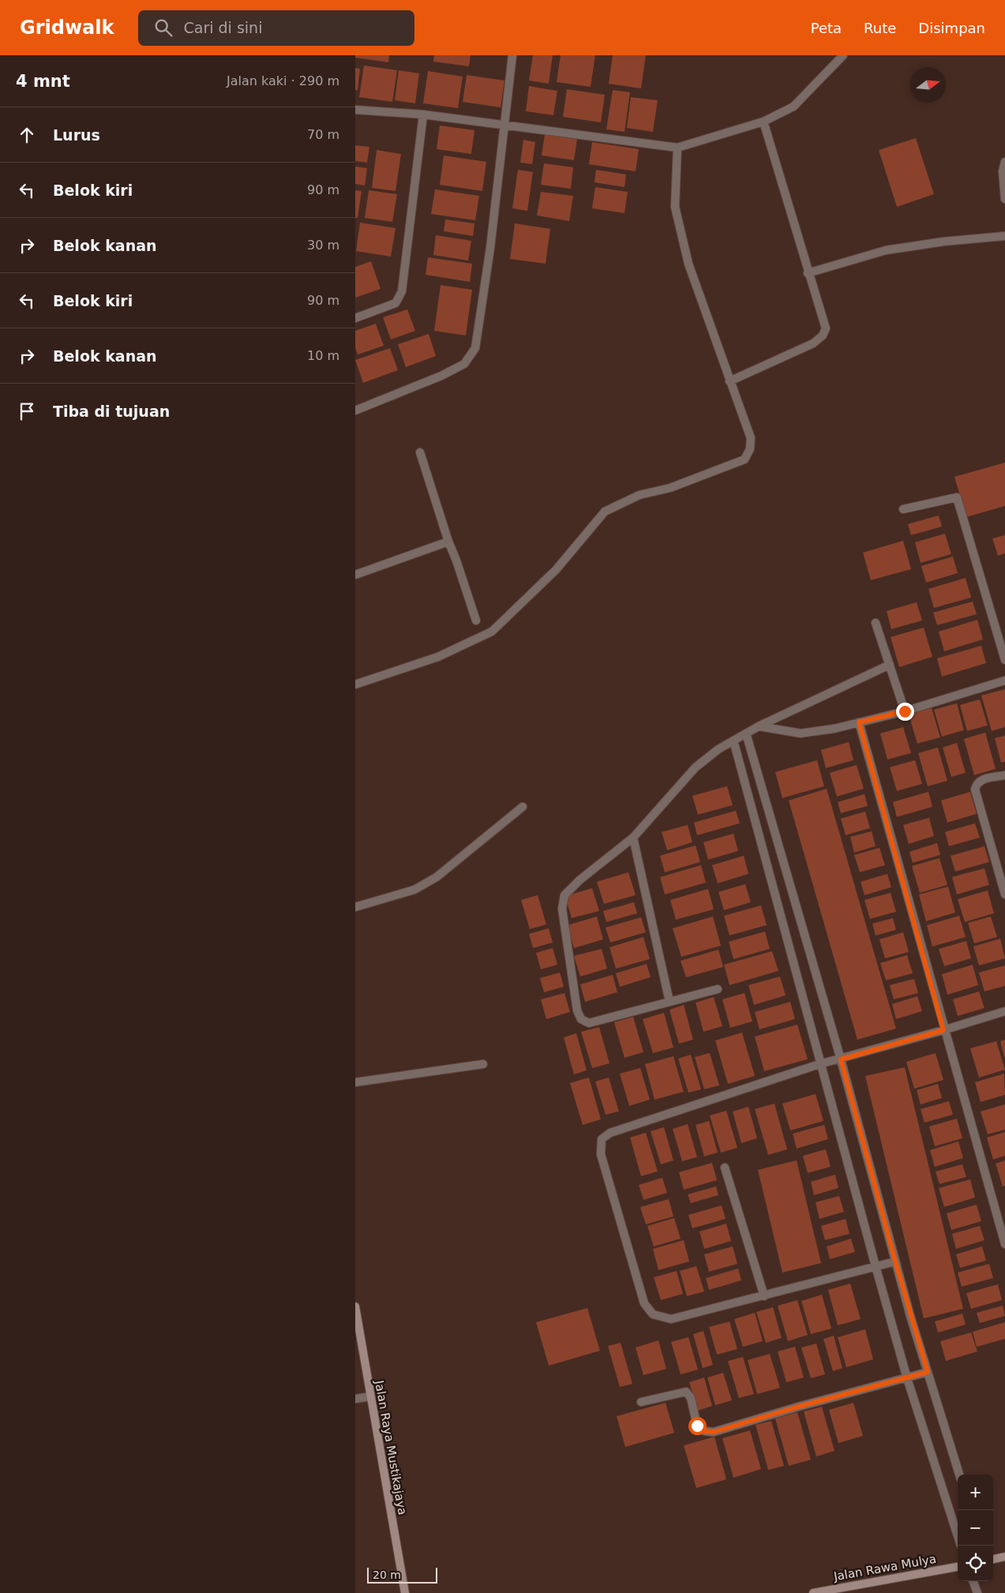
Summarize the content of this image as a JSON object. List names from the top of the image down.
{
  "streets": {
    "main road": ["Jalan Raya Mustikajaya", "Jalan Rawa Mulya"]
  },
  "scale_bar": "20 m",
  "north": "right",
  "page": {
    "header": "Gridwalk",
    "search": "Cari di sini",
    "nav": ["Peta", "Rute", "Disimpan"],
    "heading": ["4 mnt", "Jalan kaki · 290 m"],
    "list": [
      ["Lurus", "70 m"],
      ["Belok kiri", "90 m"],
      ["Belok kanan", "30 m"],
      ["Belok kiri", "90 m"],
      ["Belok kanan", "10 m"],
      "Tiba di tujuan"
    ],
    "map_buttons": ["+", "−"],
    "scale": "20 m"
  }
}
